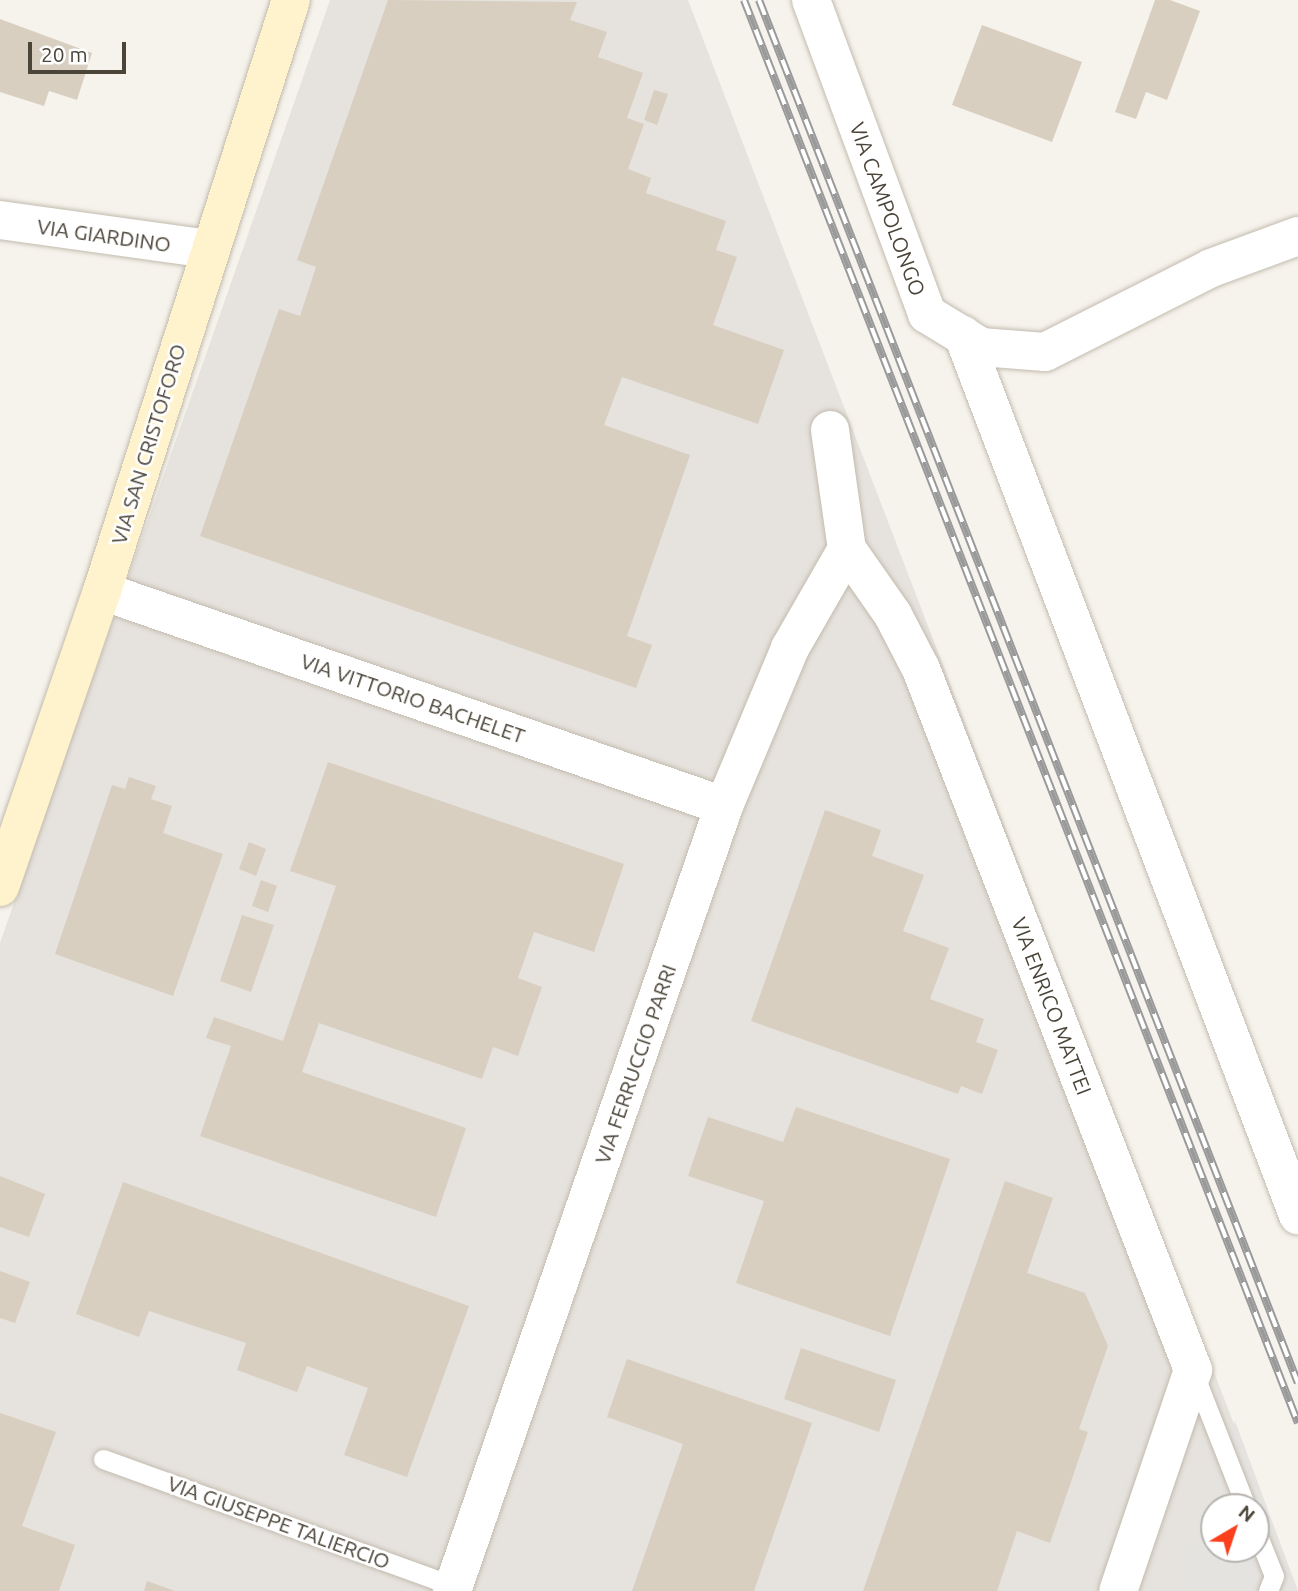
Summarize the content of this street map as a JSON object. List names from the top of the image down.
{
  "streets": {
    "street": [
      "VIA CAMPOLONGO",
      "VIA GIARDINO",
      "VIA SAN CRISTOFORO",
      "VIA VITTORIO BACHELET",
      "VIA ENRICO MATTEI",
      "VIA FERRUCCIO PARRI"
    ],
    "lane": ["VIA GIUSEPPE TALIERCIO"]
  },
  "crossings": [
    ["VIA GIARDINO", "VIA SAN CRISTOFORO"],
    ["VIA SAN CRISTOFORO", "VIA VITTORIO BACHELET"],
    ["VIA VITTORIO BACHELET", "VIA FERRUCCIO PARRI"],
    ["VIA ENRICO MATTEI", "VIA FERRUCCIO PARRI"],
    ["VIA FERRUCCIO PARRI", "VIA GIUSEPPE TALIERCIO"]
  ],
  "scale_bar": "20 m",
  "north": "top right"
}
